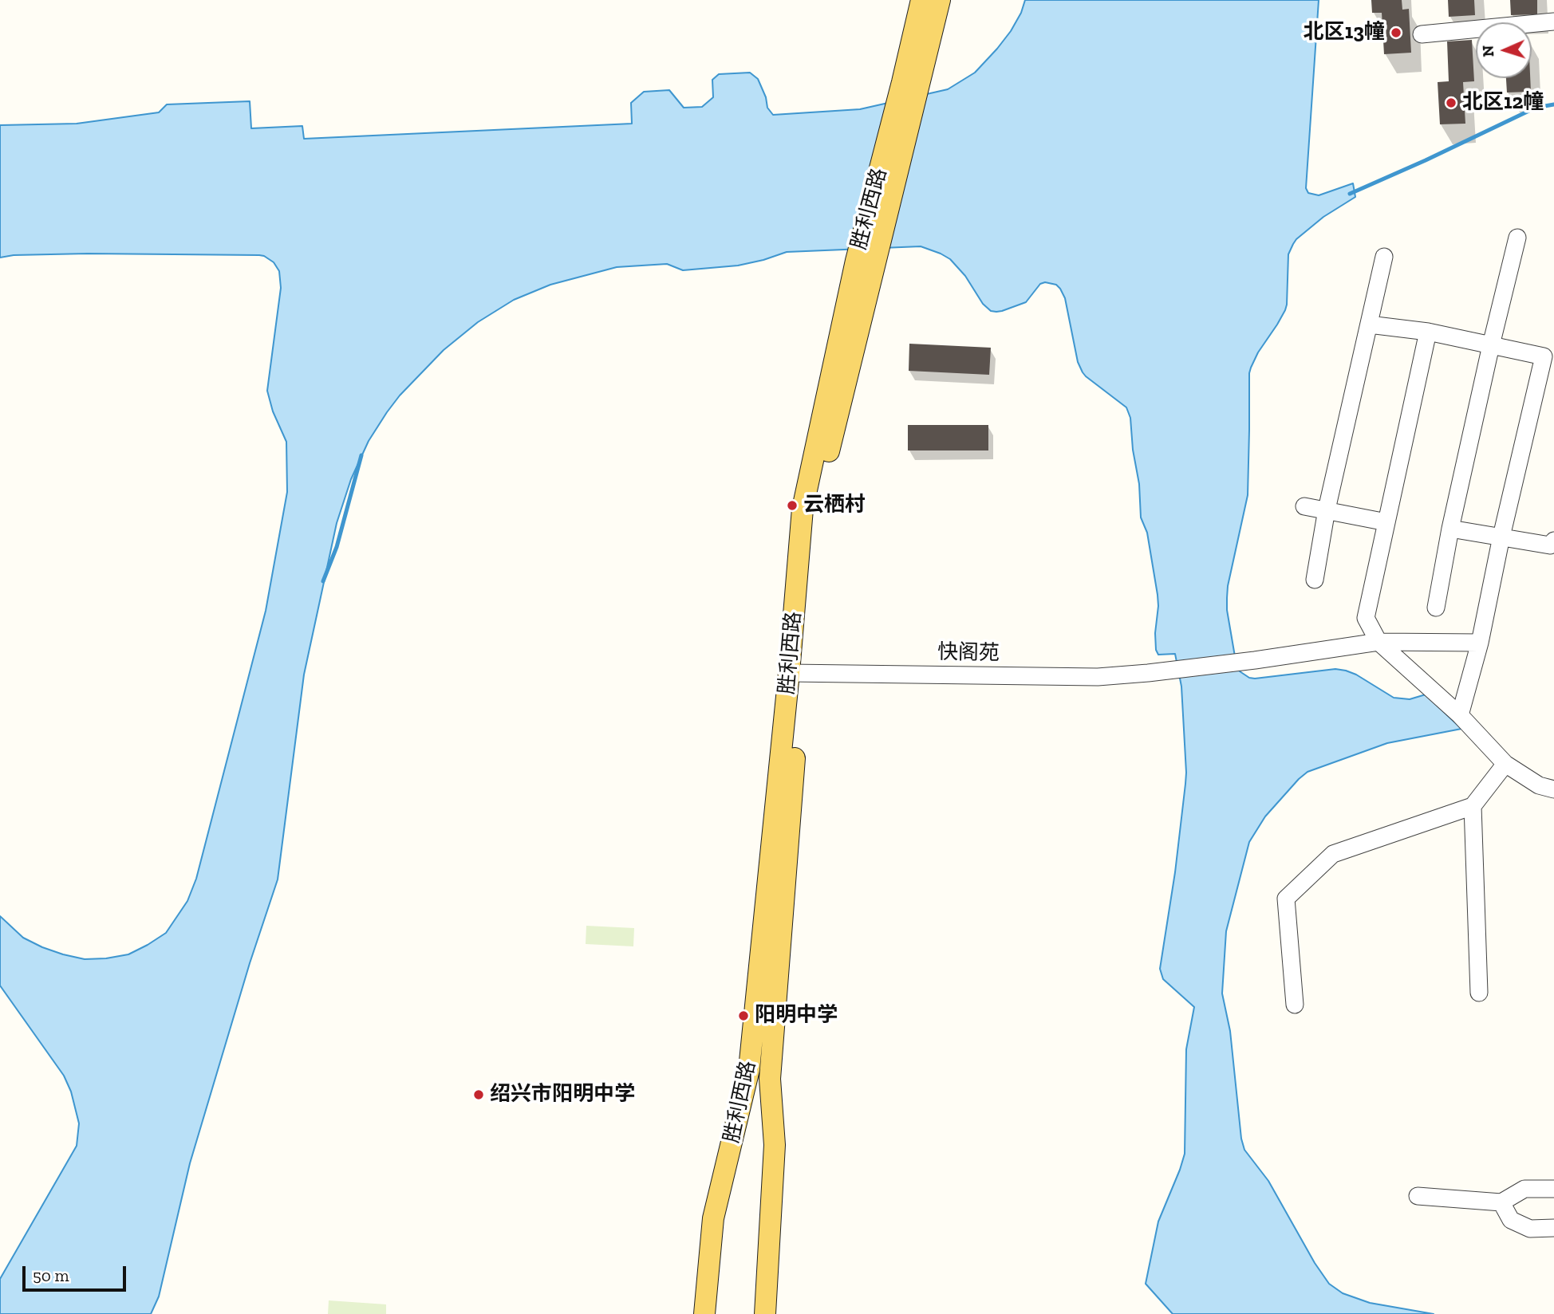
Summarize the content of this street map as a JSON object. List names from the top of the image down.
{
  "streets": {
    "main road": ["胜利西路"],
    "street": ["快阁苑"]
  },
  "crossings": [
    ["胜利西路", "快阁苑"]
  ],
  "places": [
    "北区13幢",
    "北区12幢",
    "云栖村",
    "阳明中学",
    "绍兴市阳明中学"
  ],
  "scale_bar": "50 m",
  "north": "left"
}
